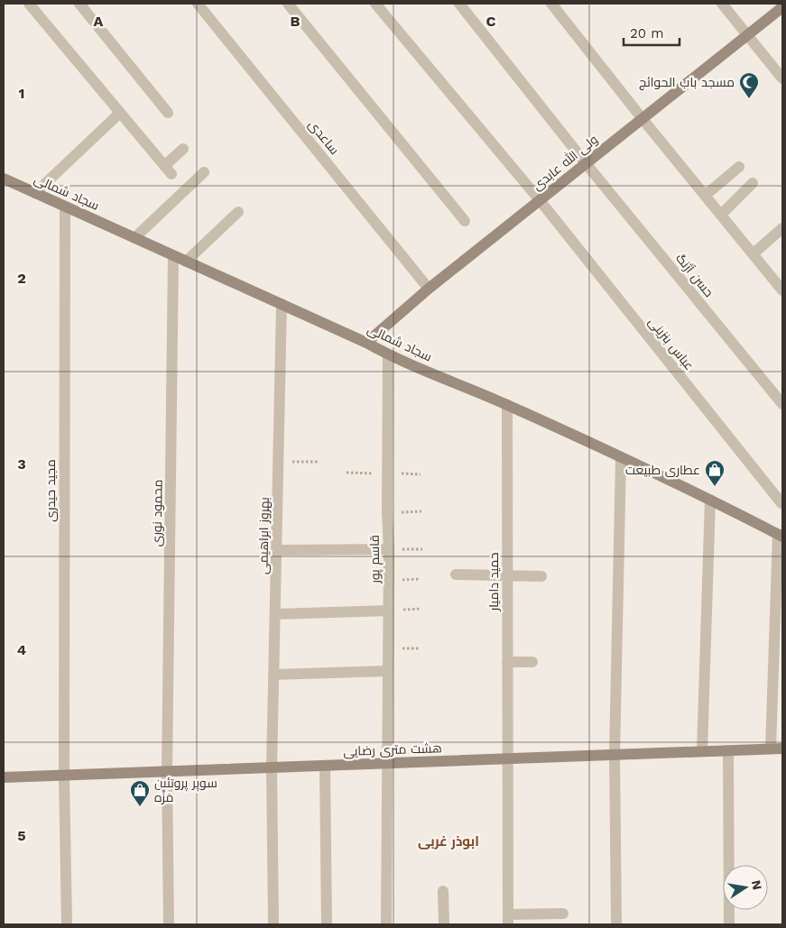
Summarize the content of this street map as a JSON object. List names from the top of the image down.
{
  "streets": {
    "street": [
      "ساعدی",
      "ولی الله عابدی",
      "سجاد شمالی",
      "حسن آژنگ",
      "عباس بنزینی",
      "مجید حیدری",
      "محمود نوری",
      "بهروز ابراهیمی",
      "قاسم پور",
      "حمید دامیار",
      "هشت متری رضایی"
    ]
  },
  "crossings": [
    ["ساعدی", "ولی الله عابدی"],
    ["ولی الله عابدی", "سجاد شمالی"],
    ["ولی الله عابدی", "حسن آژنگ"],
    ["ولی الله عابدی", "عباس بنزینی"],
    ["سجاد شمالی", "مجید حیدری"],
    ["سجاد شمالی", "محمود نوری"],
    ["سجاد شمالی", "بهروز ابراهیمی"],
    ["سجاد شمالی", "قاسم پور"],
    ["سجاد شمالی", "حمید دامیار"],
    ["مجید حیدری", "هشت متری رضایی"],
    ["محمود نوری", "هشت متری رضایی"],
    ["بهروز ابراهیمی", "هشت متری رضایی"],
    ["قاسم پور", "هشت متری رضایی"],
    ["حمید دامیار", "هشت متری رضایی"]
  ],
  "districts": ["ابوذر غربی"],
  "places": {
    "mosque": ["مسجد باب الحوائج"],
    "shop": ["عطاری طبیعت", "سوپر پروتئین مَزِّه"]
  },
  "scale_bar": "20 m",
  "north": "right",
  "grid": {
    "columns": ["A", "B", "C"],
    "rows": [
      "1",
      "2",
      "3",
      "4",
      "5"
    ]
  }
}
